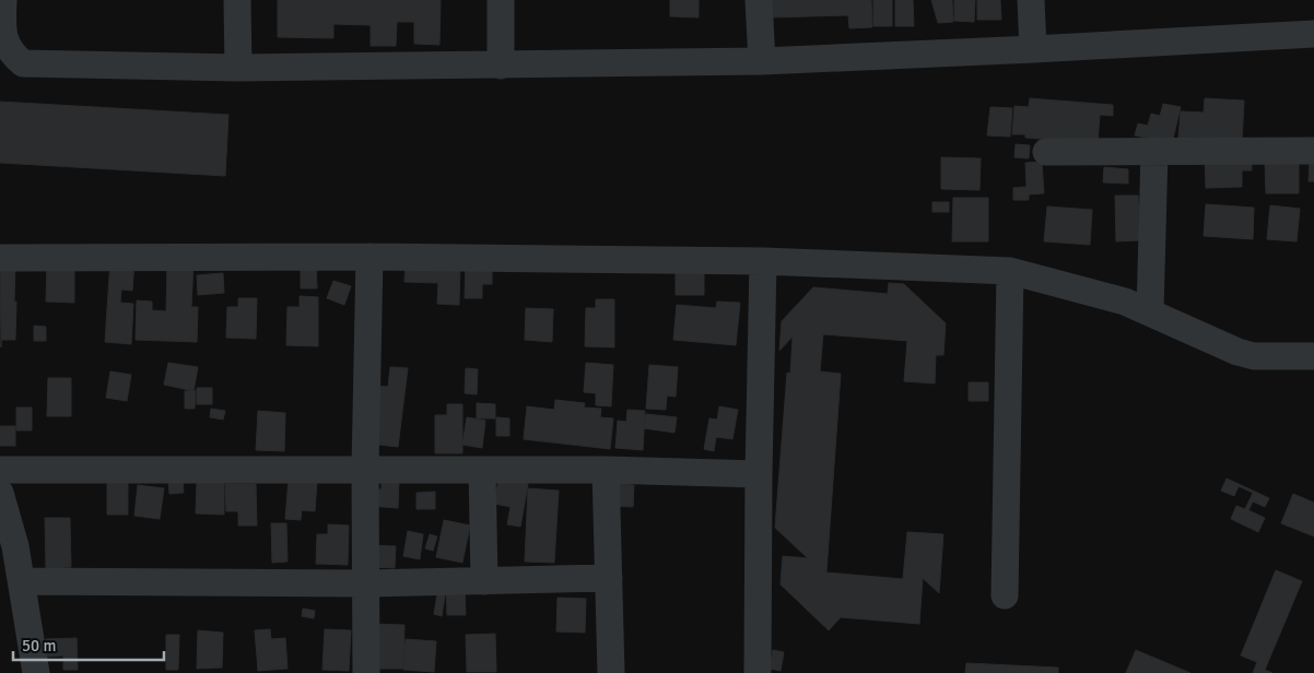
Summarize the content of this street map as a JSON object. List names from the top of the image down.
{
  "scale_bar": "50 m"
}
